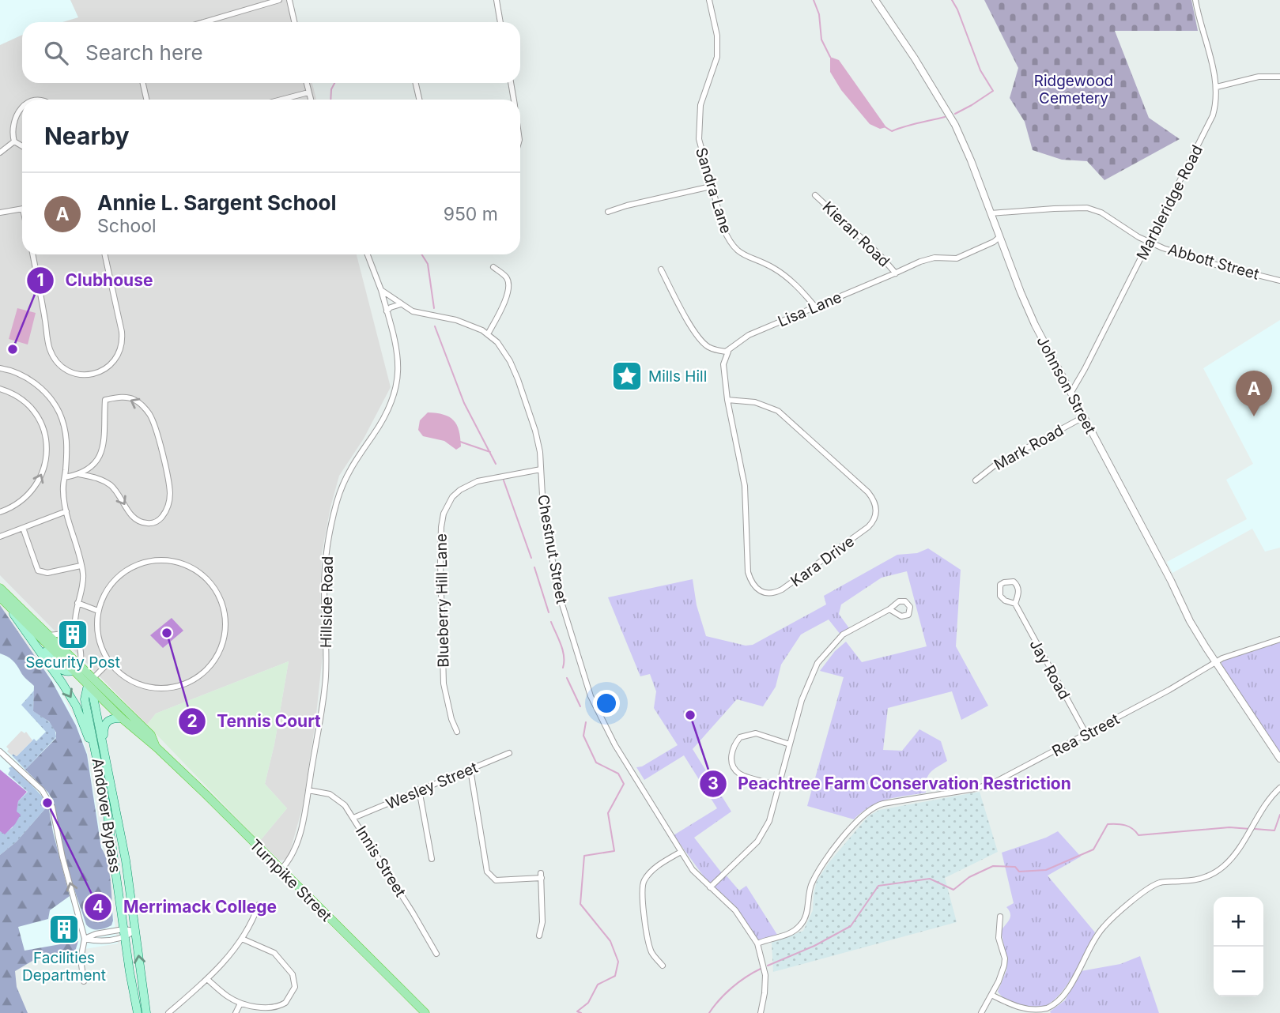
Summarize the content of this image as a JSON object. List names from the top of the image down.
{
  "streets": {
    "highway": ["Turnpike Street"],
    "main road": ["Andover Bypass"],
    "street": [
      "Sandra Lane",
      "Marbleridge Road",
      "Kieran Road",
      "Abbott Street",
      "Lisa Lane",
      "Johnson Street",
      "Mark Road",
      "Chestnut Street",
      "Kara Drive",
      "Blueberry Hill Lane",
      "Hillside Road",
      "Jay Road",
      "Rea Street",
      "Wesley Street",
      "Innis Street"
    ]
  },
  "crossings": [
    ["Sandra Lane", "Lisa Lane"],
    ["Marbleridge Road", "Abbott Street"],
    ["Marbleridge Road", "Johnson Street"],
    ["Kieran Road", "Lisa Lane"],
    ["Abbott Street", "Johnson Street"],
    ["Lisa Lane", "Johnson Street"],
    ["Lisa Lane", "Kara Drive"],
    ["Johnson Street", "Mark Road"],
    ["Johnson Street", "Rea Street"],
    ["Chestnut Street", "Blueberry Hill Lane"],
    ["Chestnut Street", "Hillside Road"],
    ["Chestnut Street", "Rea Street"],
    ["Hillside Road", "Innis Street"],
    ["Hillside Road", "Turnpike Street"],
    ["Jay Road", "Rea Street"],
    ["Wesley Street", "Innis Street"],
    ["Andover Bypass", "Turnpike Street"]
  ],
  "parks": ["Ridgewood Cemetery"],
  "places": {
    "other": [
      "Clubhouse",
      "Tennis Court",
      "Peachtree Farm Conservation Restriction",
      "Merrimack College"
    ],
    "place": ["Mills Hill"],
    "building": ["Security Post", "Facilities Department"]
  },
  "page": {
    "search": "Search here",
    "heading": "Nearby",
    "list": [
      {
        "mark": "A",
        "name": "Annie L. Sargent School",
        "note": "School",
        "value": "950 m"
      }
    ],
    "pins": "A",
    "map_buttons": ["+", "−"]
  }
}
